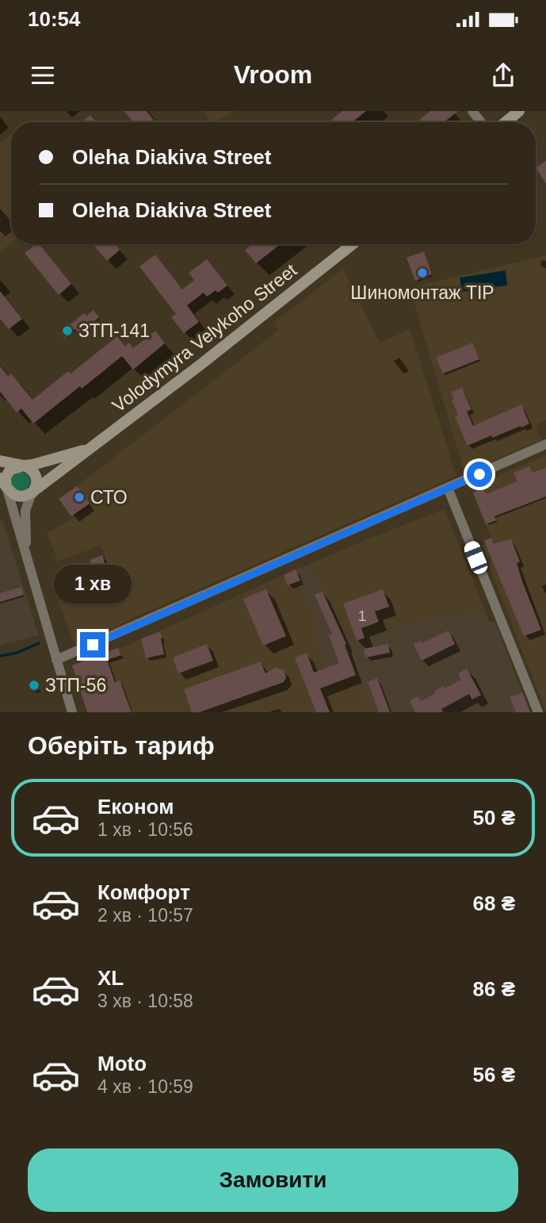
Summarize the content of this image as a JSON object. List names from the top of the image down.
{
  "streets": {
    "street": ["Volodymyra Velykoho Street"]
  },
  "places": [
    "Шиномонтаж ТІР",
    "ЗТП-141",
    "СТО",
    "ЗТП-56"
  ],
  "house_numbers": ["1"],
  "page": {
    "status": "10:54",
    "header": "Vroom",
    "banner": ["Oleha Diakiva Street", "Oleha Diakiva Street"],
    "bubble": "1 хв",
    "heading": "Оберіть тариф",
    "list": [
      {
        "name": "Економ",
        "note": "1 хв · 10:56",
        "value": "50 ₴"
      },
      {
        "name": "Комфорт",
        "note": "2 хв · 10:57",
        "value": "68 ₴"
      },
      {
        "name": "XL",
        "note": "3 хв · 10:58",
        "value": "86 ₴"
      },
      {
        "name": "Moto",
        "note": "4 хв · 10:59",
        "value": "56 ₴"
      }
    ],
    "buttons": "Замовити"
  }
}
